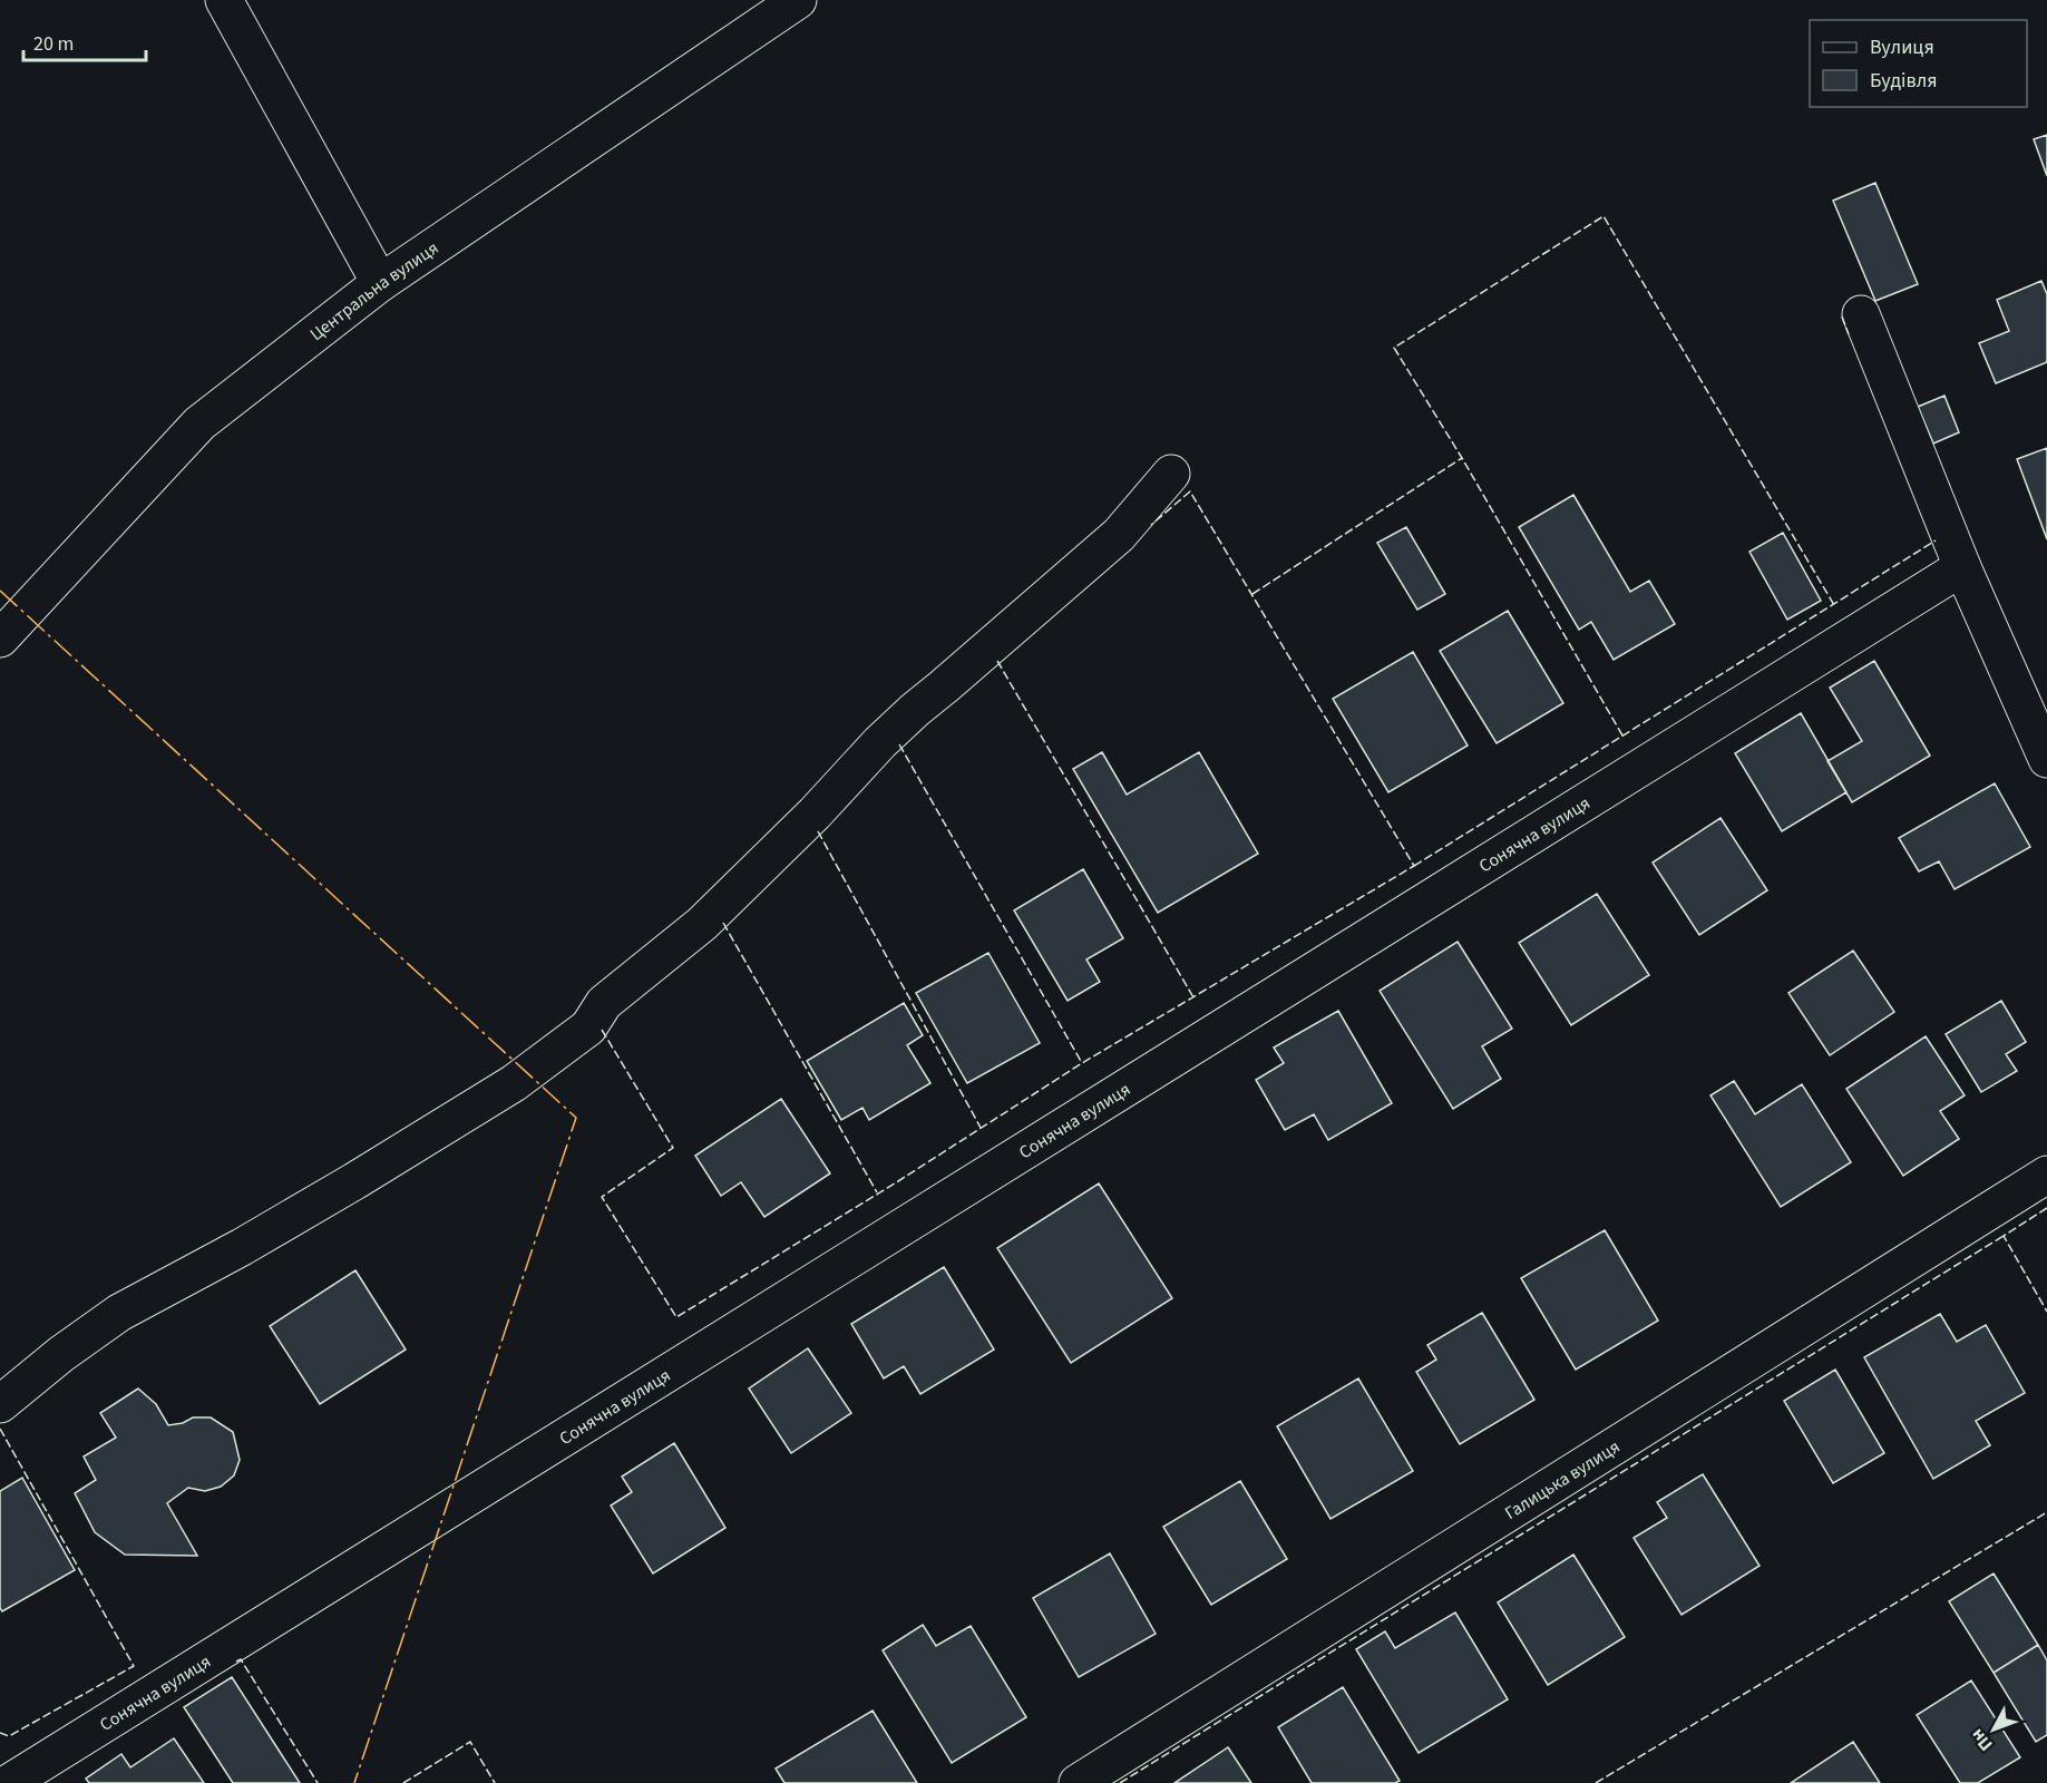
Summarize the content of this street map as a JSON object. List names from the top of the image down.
{
  "streets": {
    "street": ["Центральна вулиця", "Сонячна вулиця", "Галицька вулиця"]
  },
  "legend": ["Вулиця", "Будівля"],
  "scale_bar": "20 m",
  "north": "bottom left"
}
